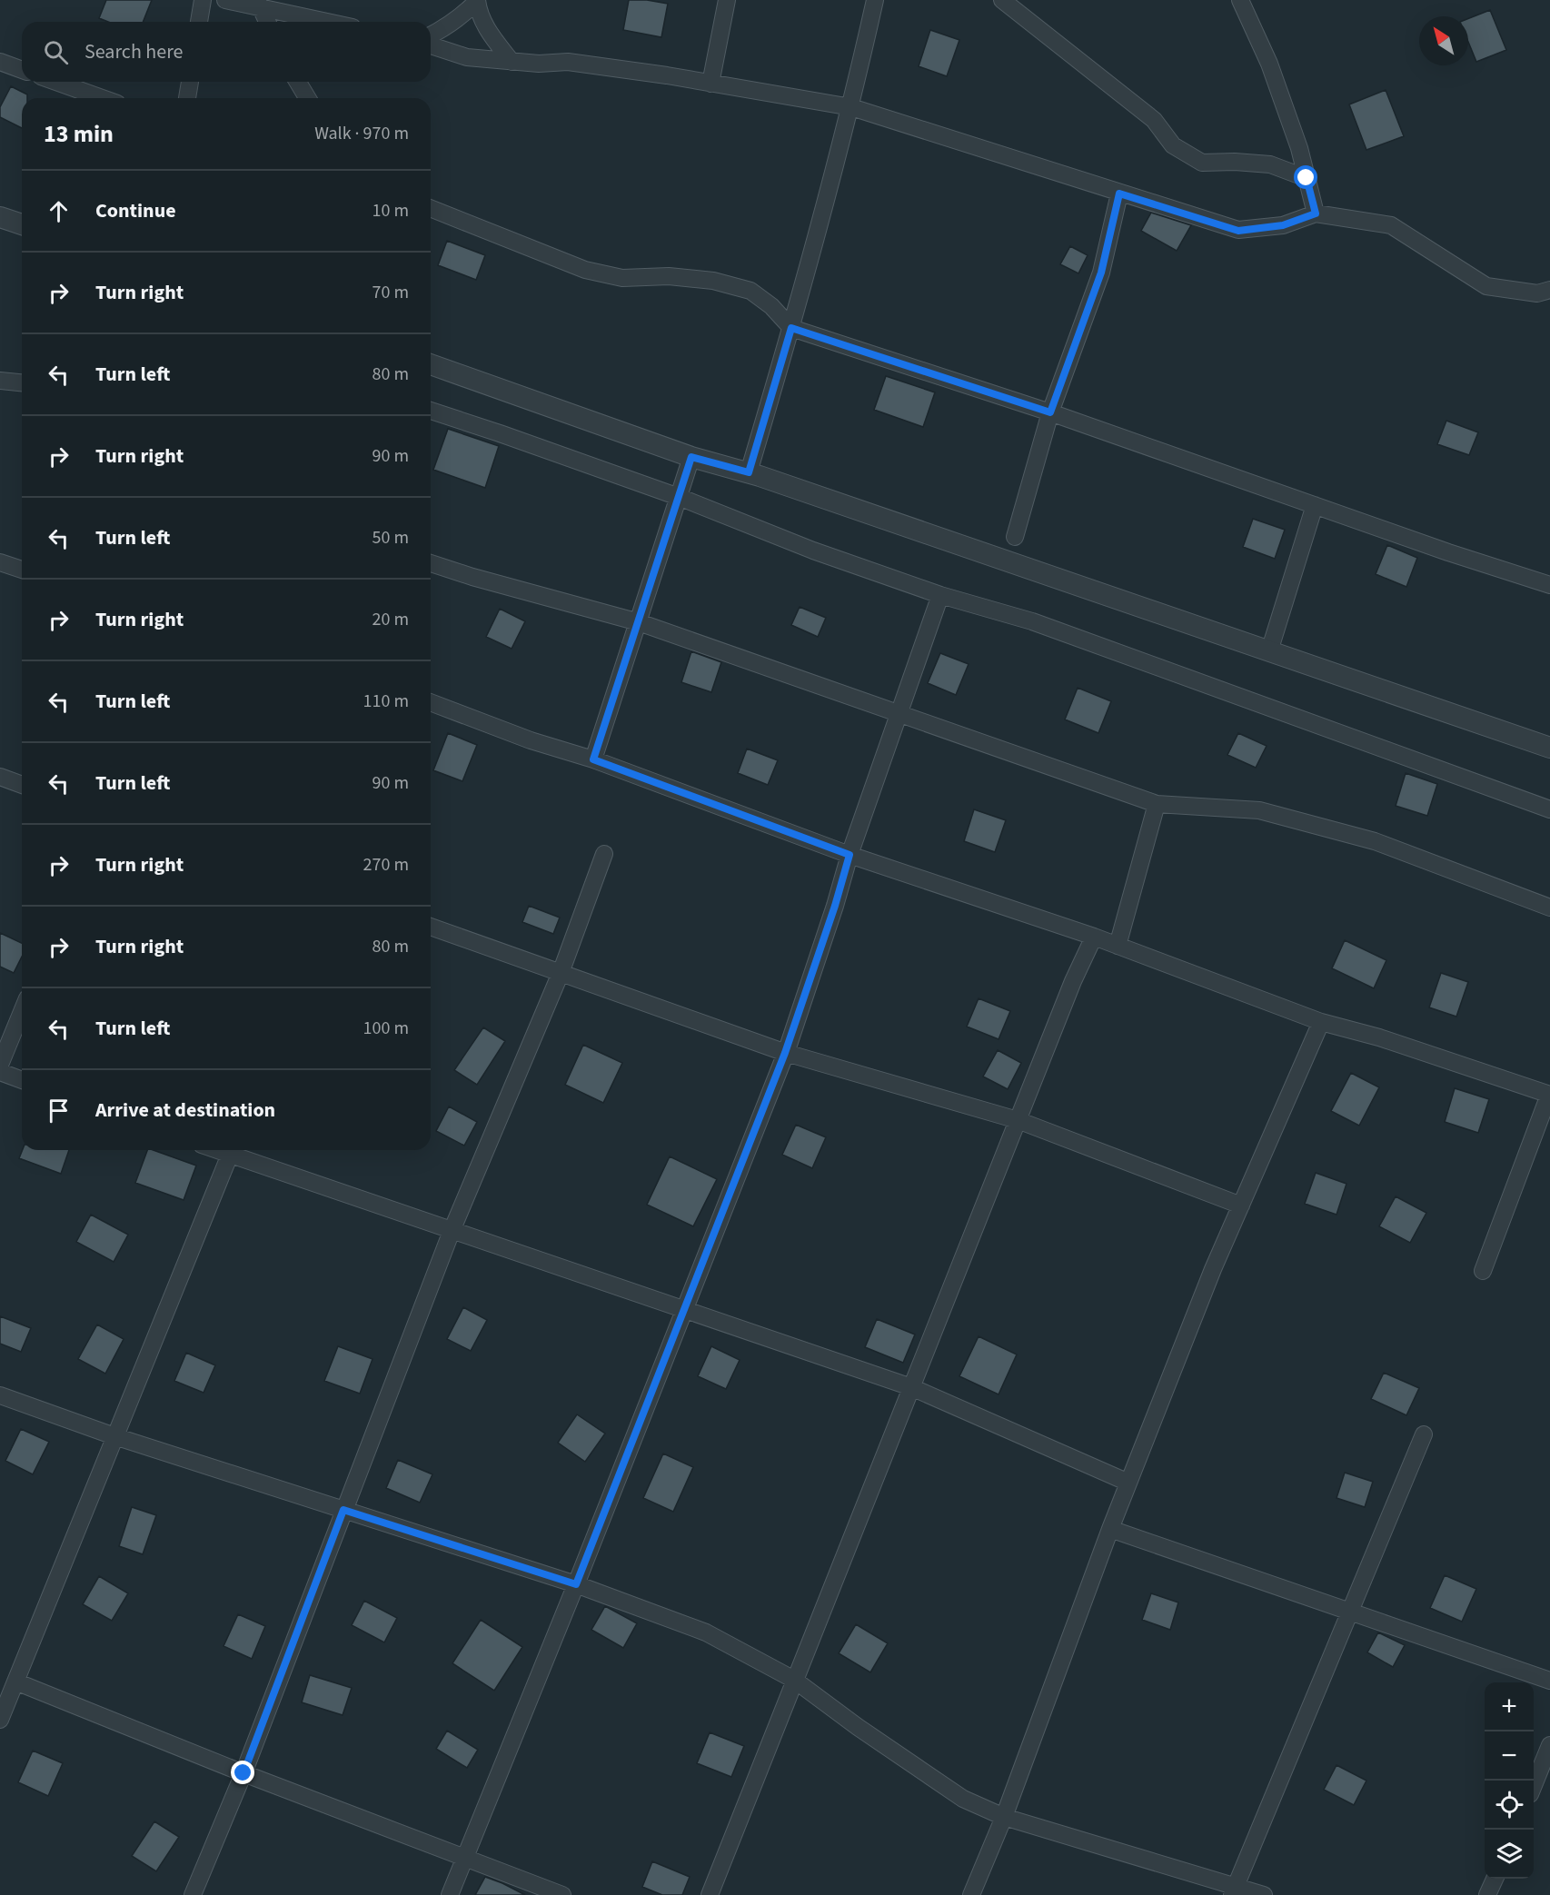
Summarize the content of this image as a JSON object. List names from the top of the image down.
{
  "north": "top left",
  "page": {
    "search": "Search here",
    "heading": ["13 min", "Walk · 970 m"],
    "list": [
      ["Continue", "10 m"],
      ["Turn right", "70 m"],
      ["Turn left", "80 m"],
      ["Turn right", "90 m"],
      ["Turn left", "50 m"],
      ["Turn right", "20 m"],
      ["Turn left", "110 m"],
      ["Turn left", "90 m"],
      ["Turn right", "270 m"],
      ["Turn right", "80 m"],
      ["Turn left", "100 m"],
      "Arrive at destination"
    ],
    "map_buttons": ["+", "−"]
  }
}
